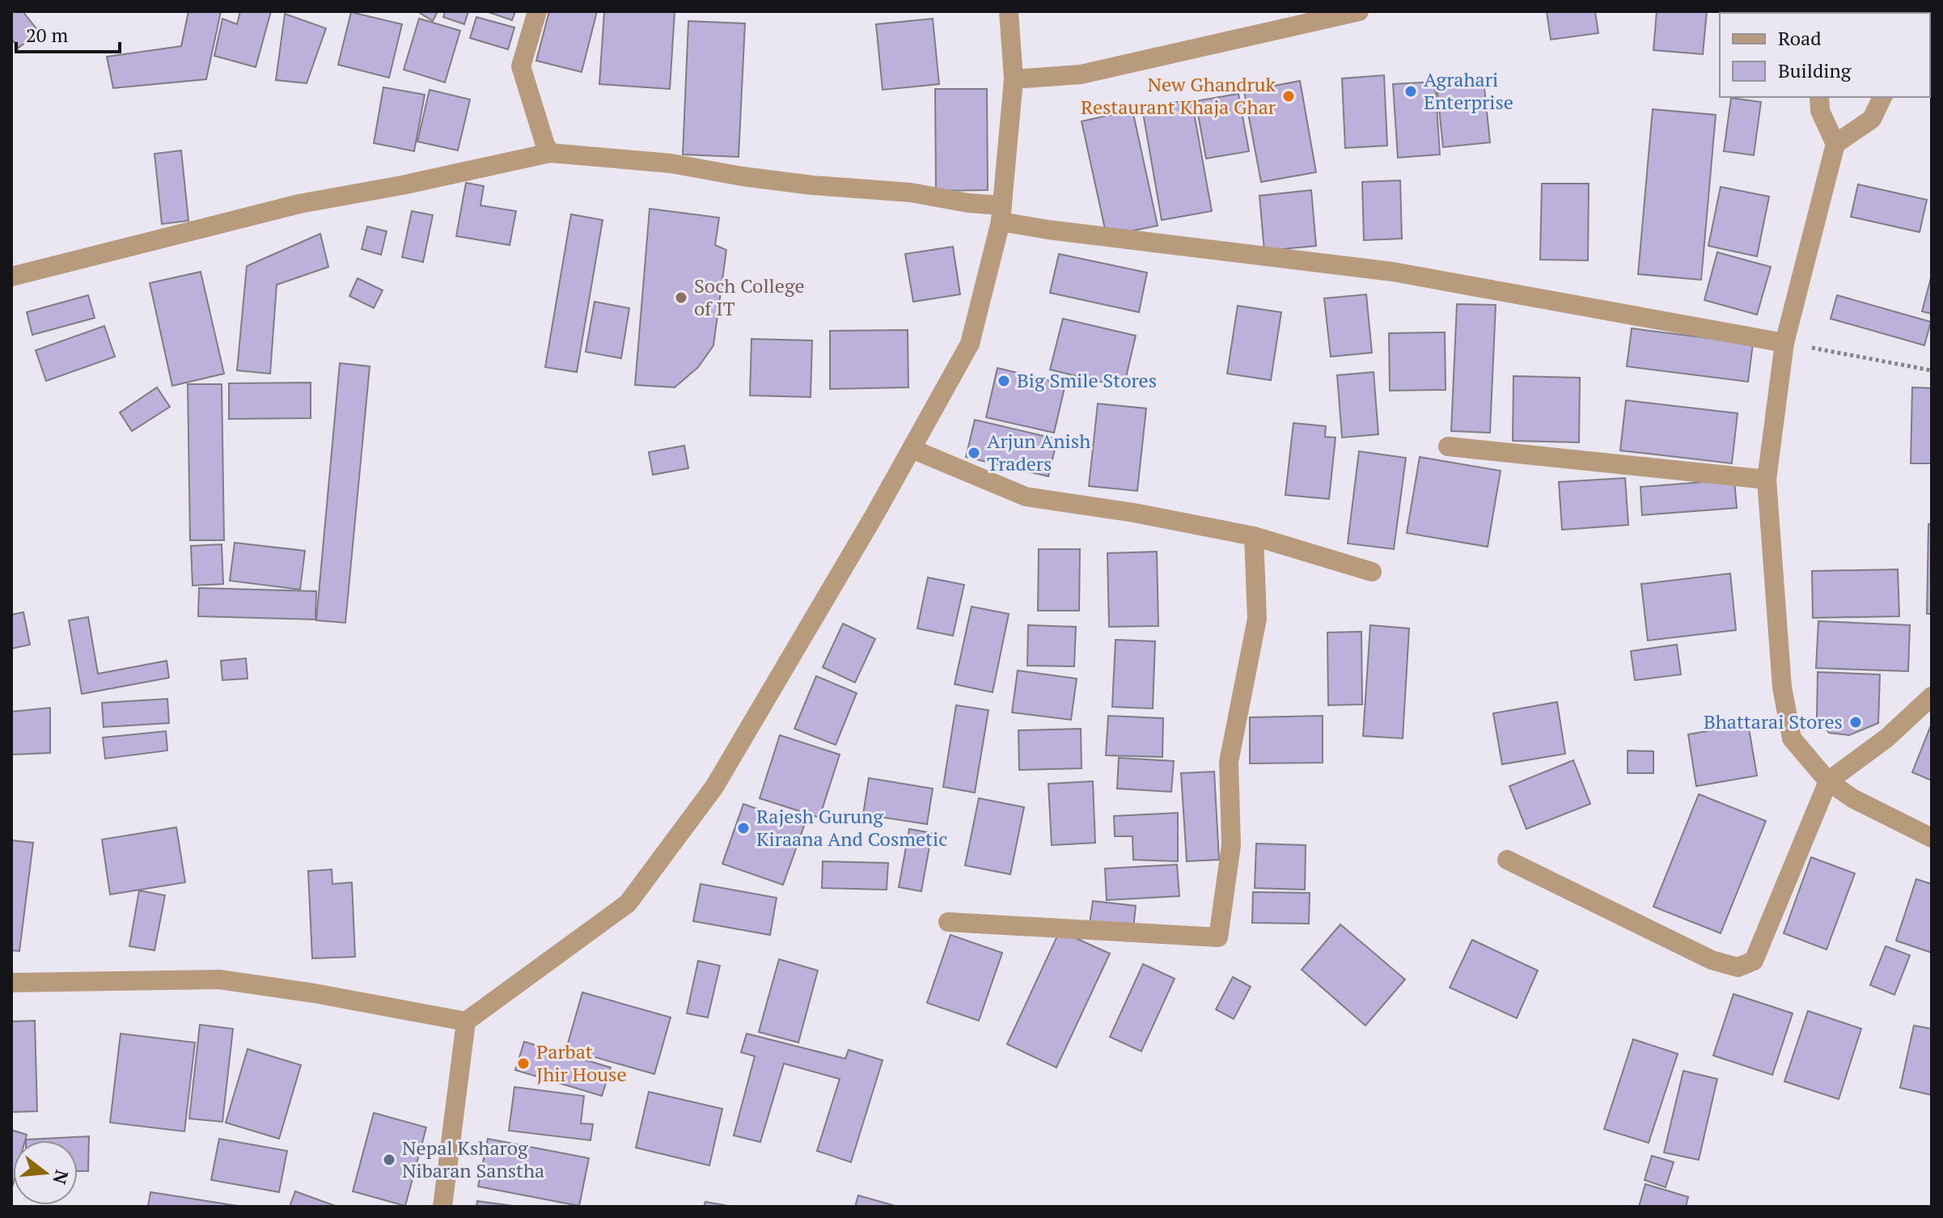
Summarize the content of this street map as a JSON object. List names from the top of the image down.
{
  "places": [
    "Agrahari Enterprise",
    "New Ghandruk Restaurant Khaja Ghar",
    "Soch College of IT",
    "Big Smile Stores",
    "Arjun Anish Traders",
    "Bhattarai Stores",
    "Rajesh Gurung Kiraana And Cosmetic",
    "Parbat Jhir House",
    "Nepal Ksharog Nibaran Sanstha"
  ],
  "legend": ["Road", "Building"],
  "scale_bar": "20 m",
  "north": "right"
}
